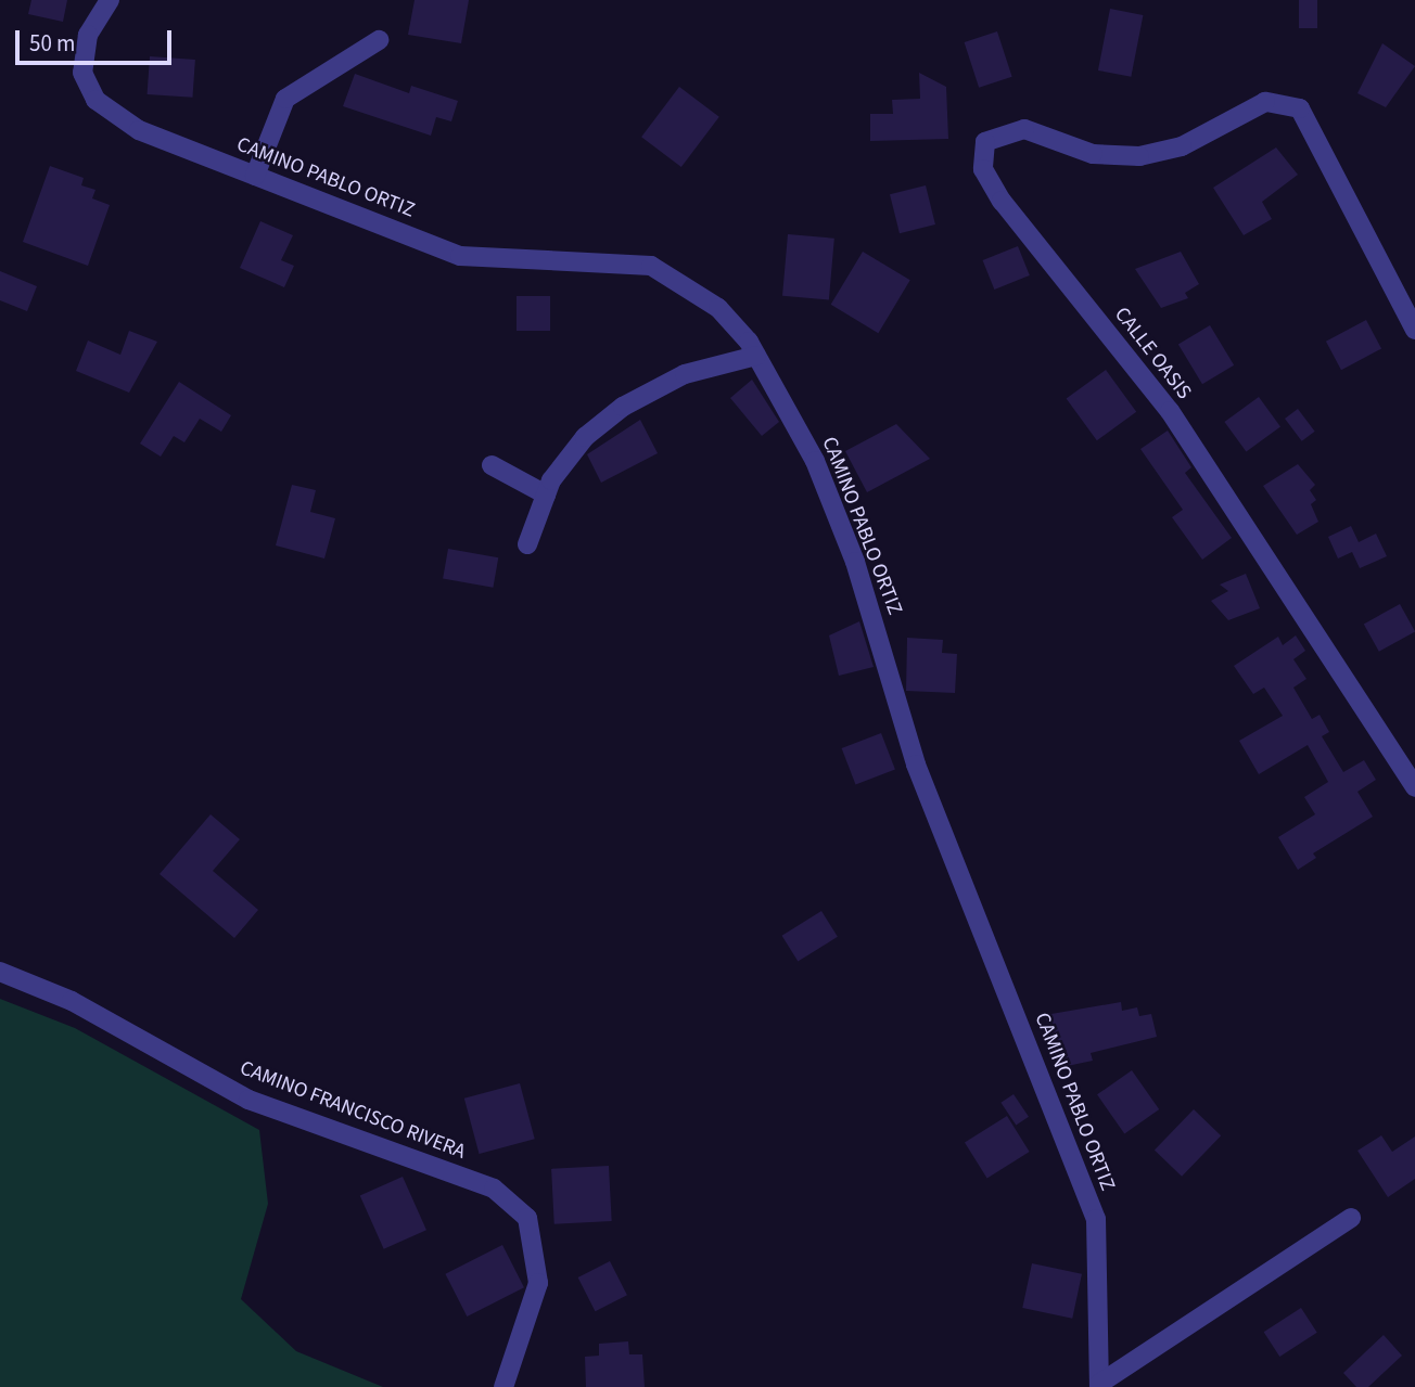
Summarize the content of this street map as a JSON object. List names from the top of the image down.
{
  "streets": {
    "street": ["CAMINO PABLO ORTIZ", "CALLE OASIS", "CAMINO FRANCISCO RIVERA"]
  },
  "scale_bar": "50 m"
}
